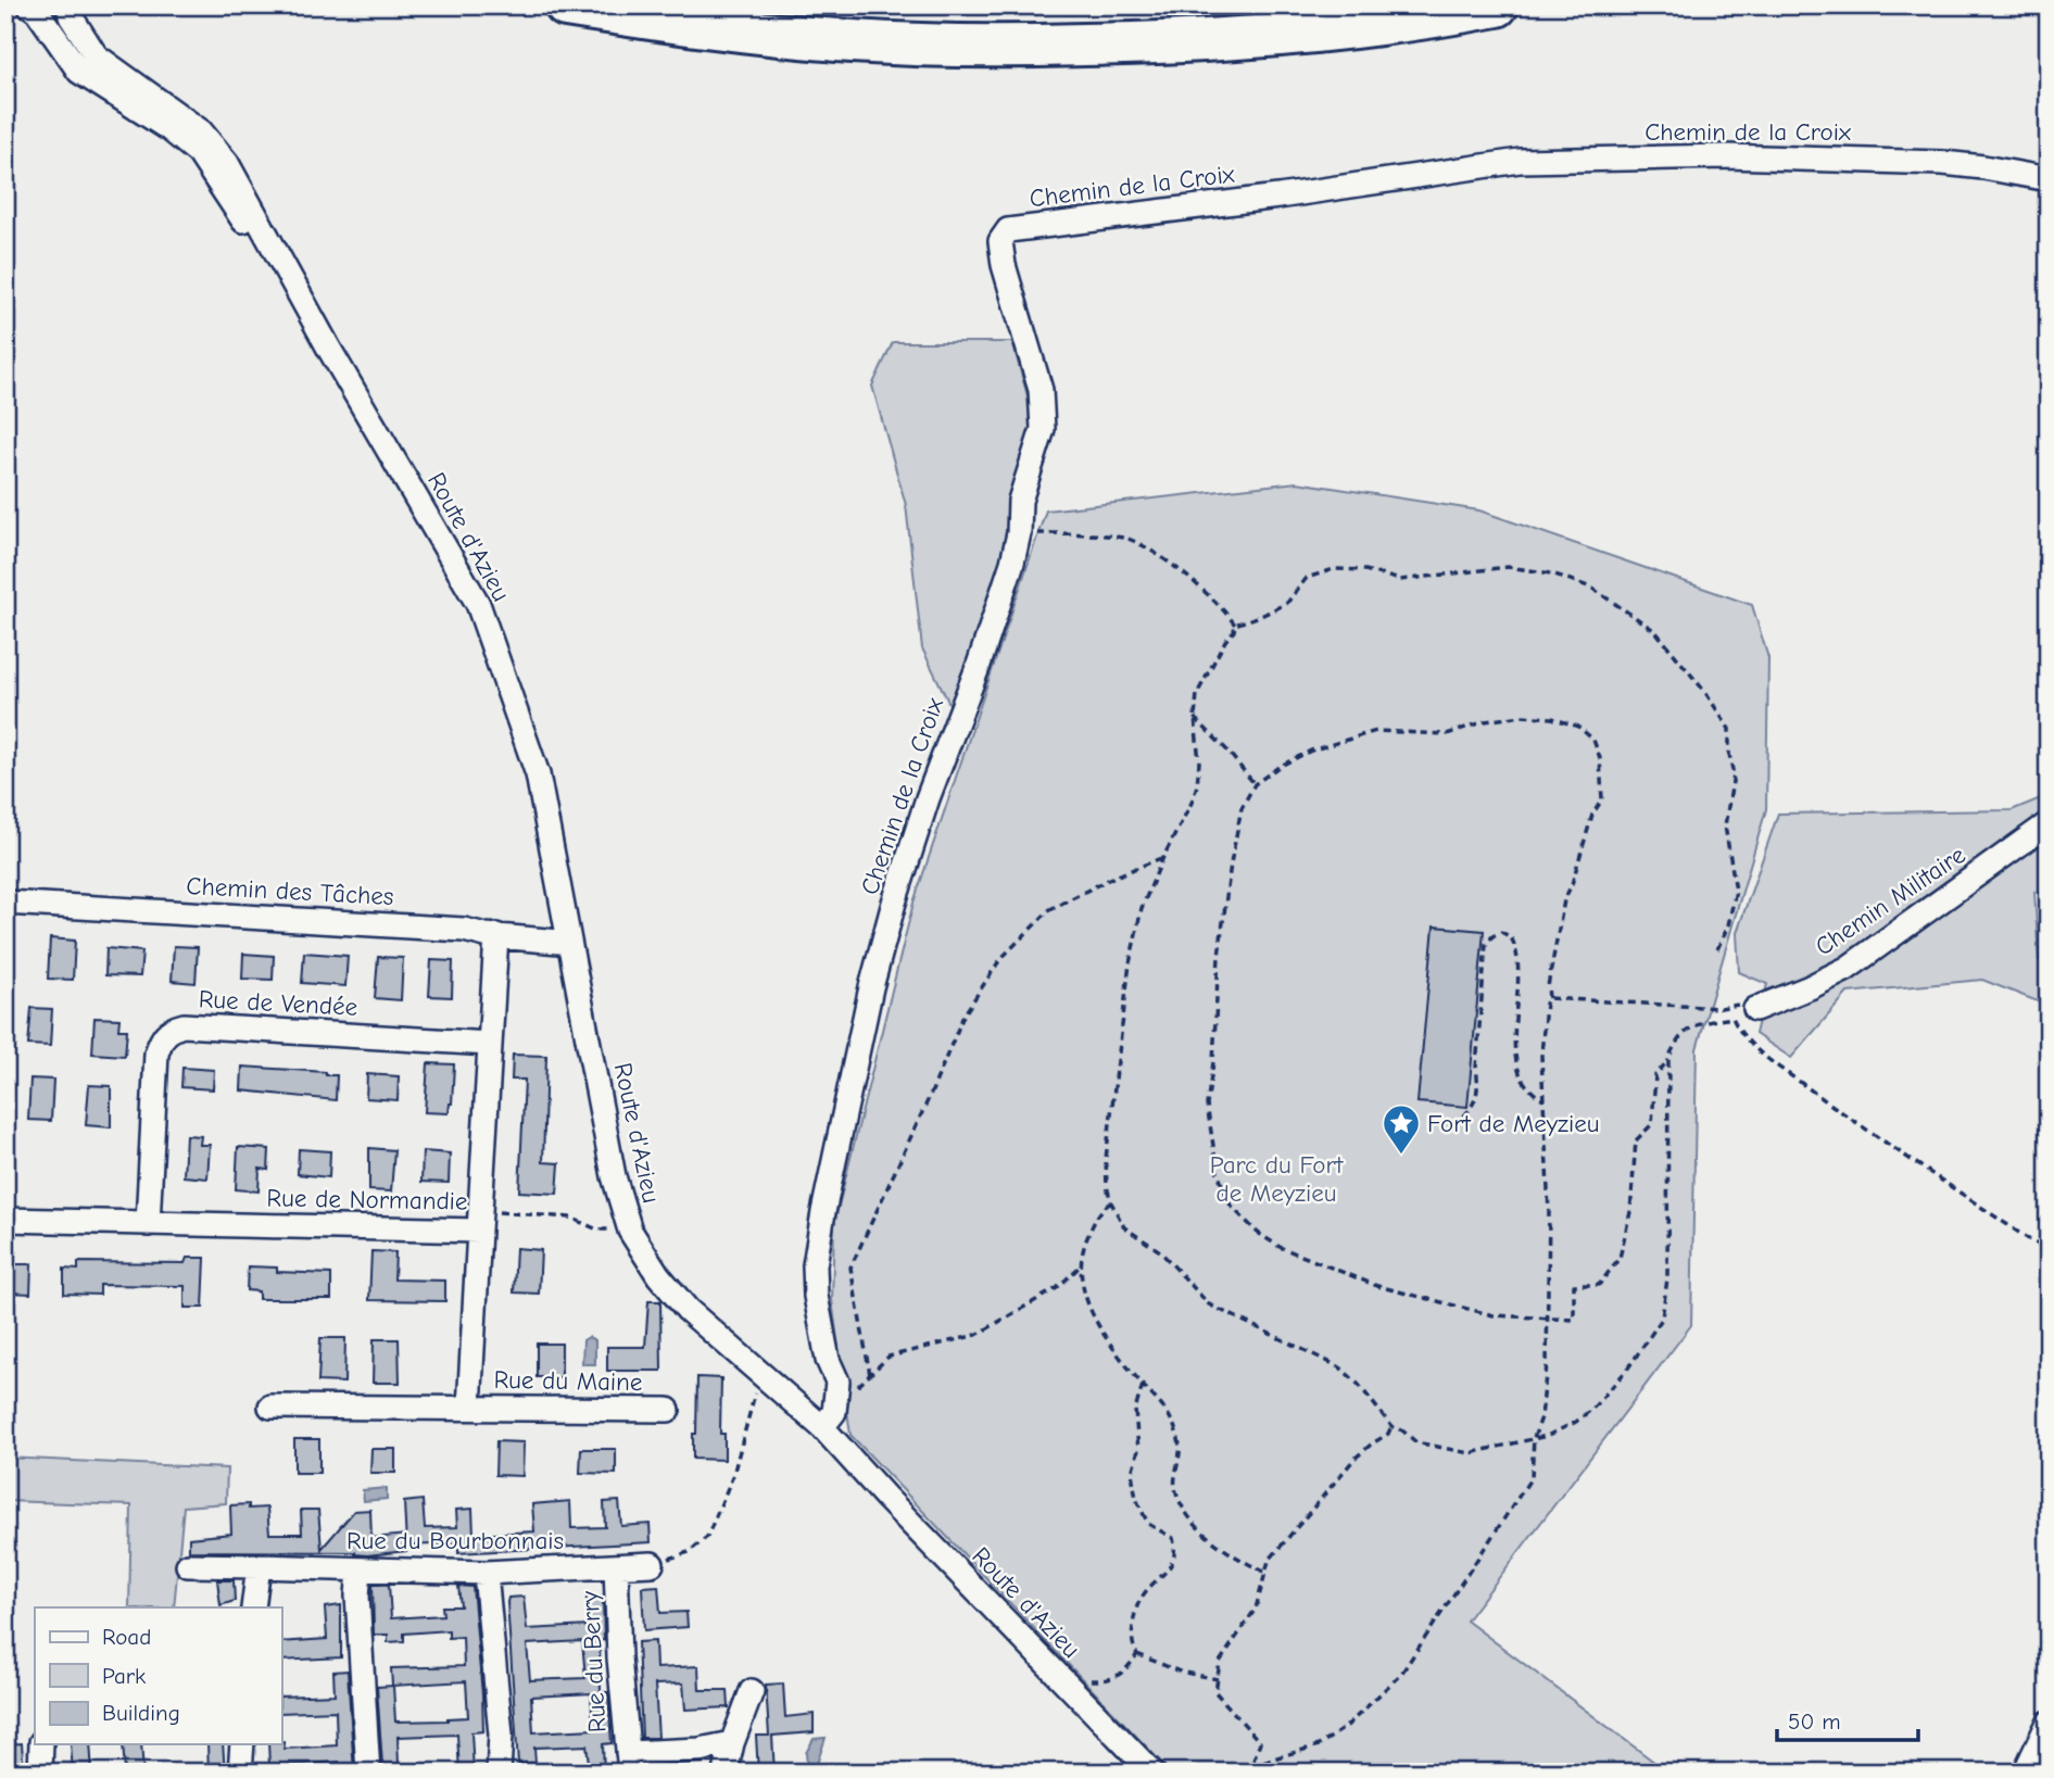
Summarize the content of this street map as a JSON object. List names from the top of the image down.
{
  "streets": {
    "street": [
      "Chemin de la Croix",
      "Route d'Azieu",
      "Chemin des Tâches",
      "Chemin Militaire",
      "Rue de Vendée",
      "Rue de Normandie",
      "Rue du Maine",
      "Rue du Bourbonnais",
      "Rue du Berry"
    ]
  },
  "crossings": [
    ["Chemin de la Croix", "Route d'Azieu"],
    ["Route d'Azieu", "Chemin des Tâches"],
    ["Chemin des Tâches", "Rue de Normandie"],
    ["Rue de Vendée", "Rue de Normandie"],
    ["Rue de Normandie", "Rue du Maine"],
    ["Rue du Bourbonnais", "Rue du Berry"]
  ],
  "parks": ["Parc du Fort de Meyzieu"],
  "places": {
    "place": ["Fort de Meyzieu"]
  },
  "legend": ["Road", "Park", "Building"],
  "scale_bar": "50 m"
}
